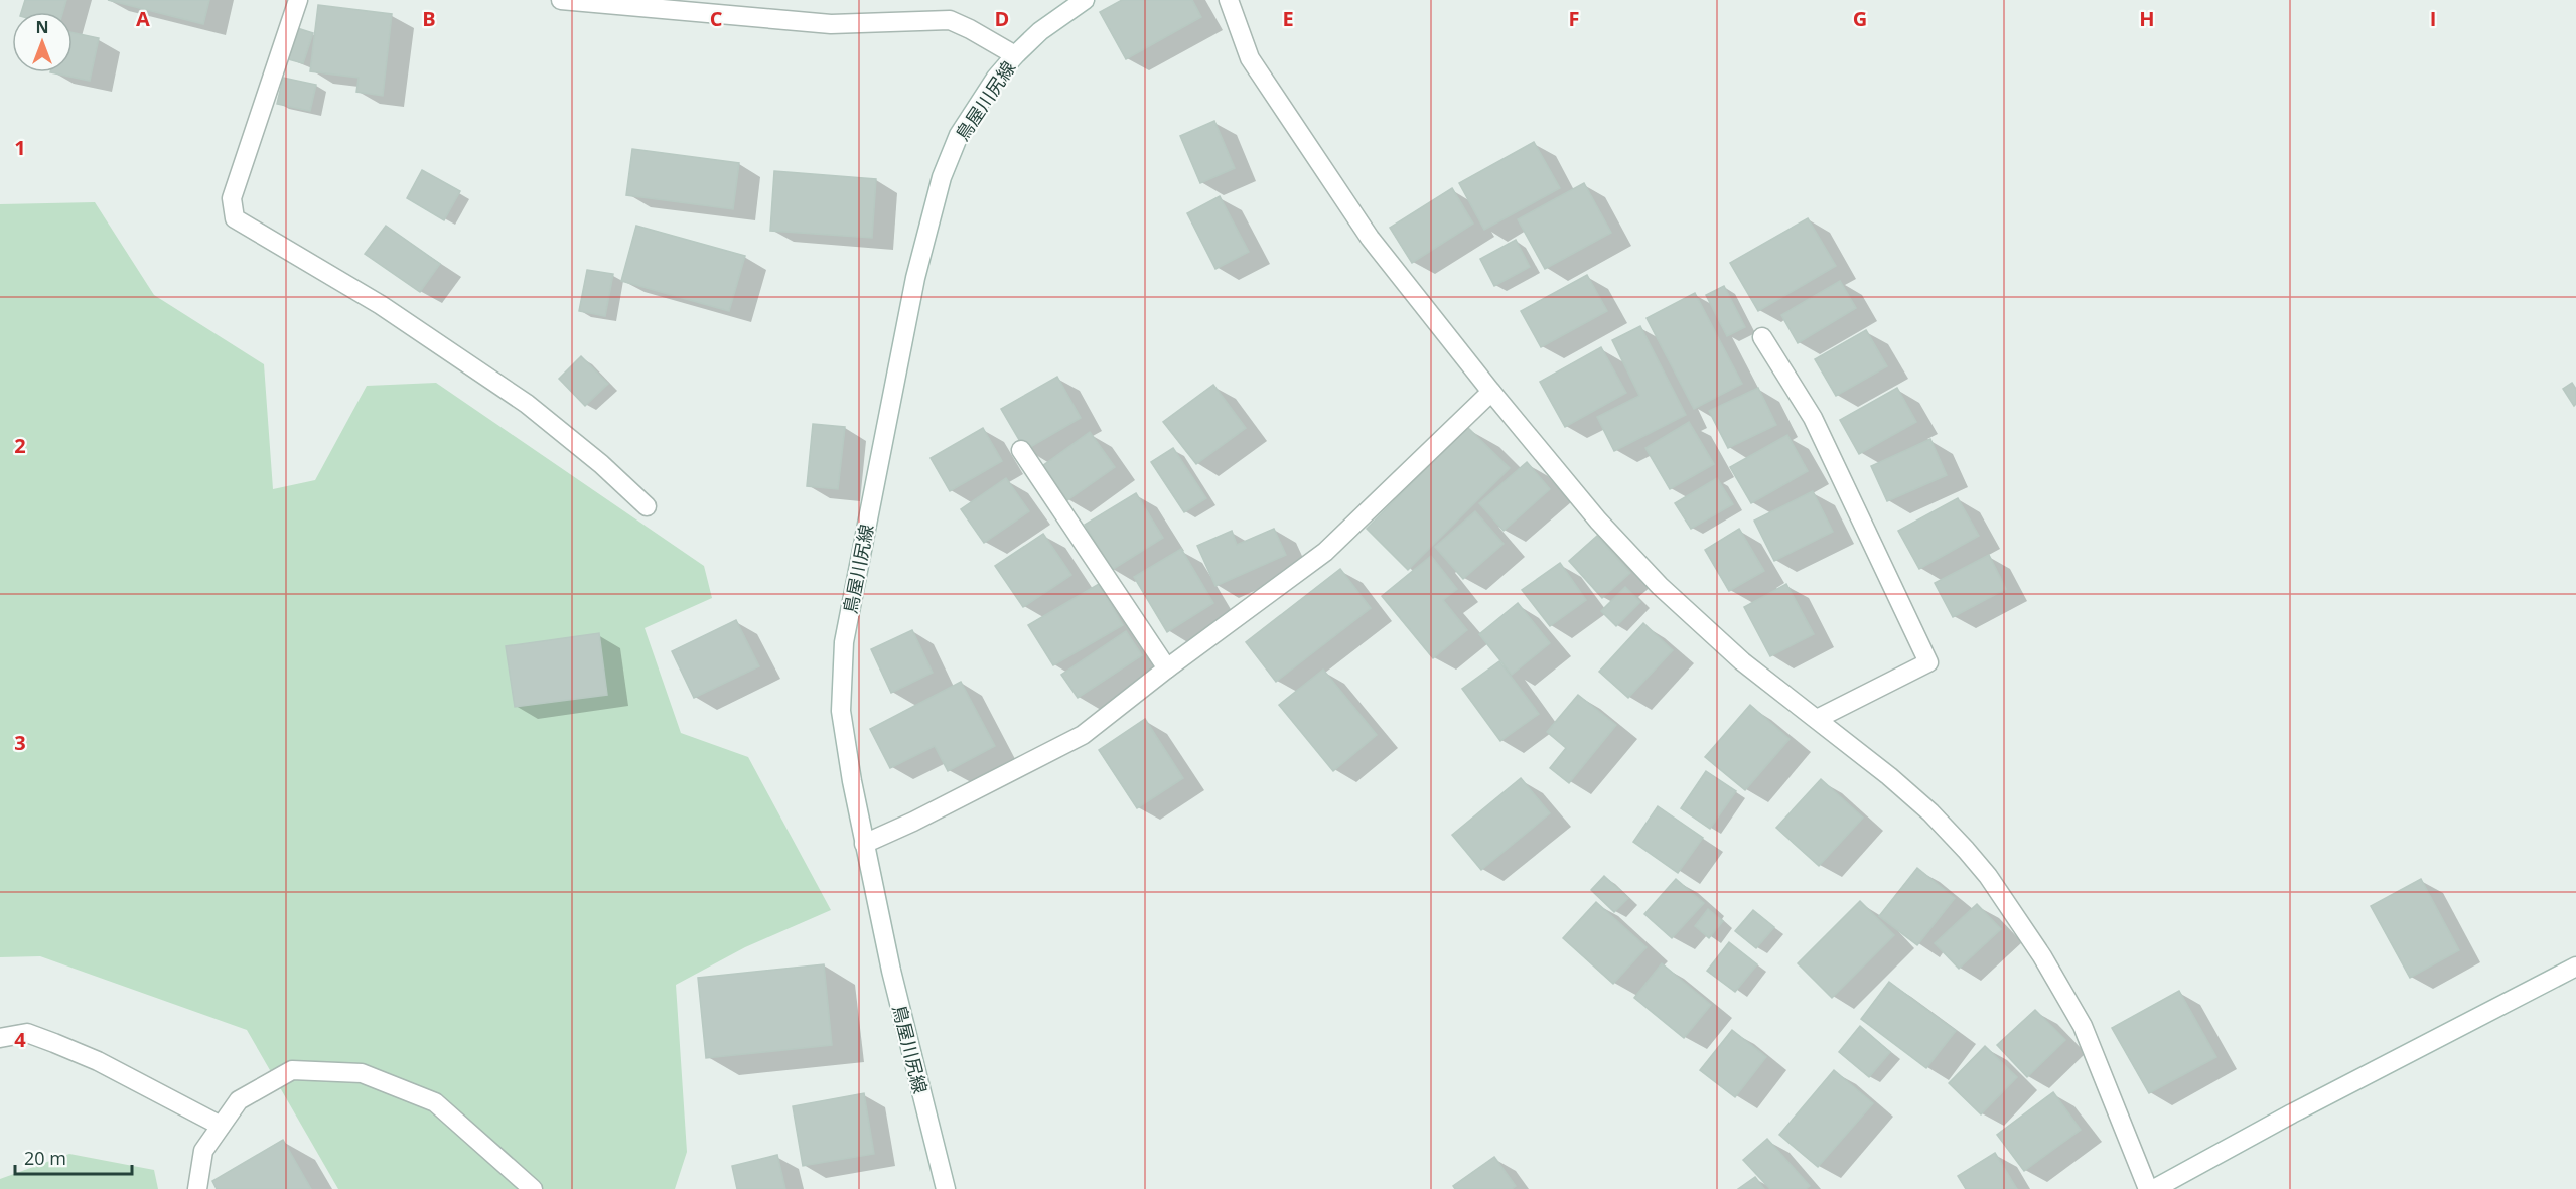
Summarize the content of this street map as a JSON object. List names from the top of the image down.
{
  "streets": {
    "street": ["鳥屋川尻線"]
  },
  "scale_bar": "20 m",
  "north": "top",
  "grid": {
    "columns": [
      "A",
      "B",
      "C",
      "D",
      "E",
      "F",
      "G",
      "H",
      "I"
    ],
    "rows": [
      "1",
      "2",
      "3",
      "4"
    ]
  }
}
